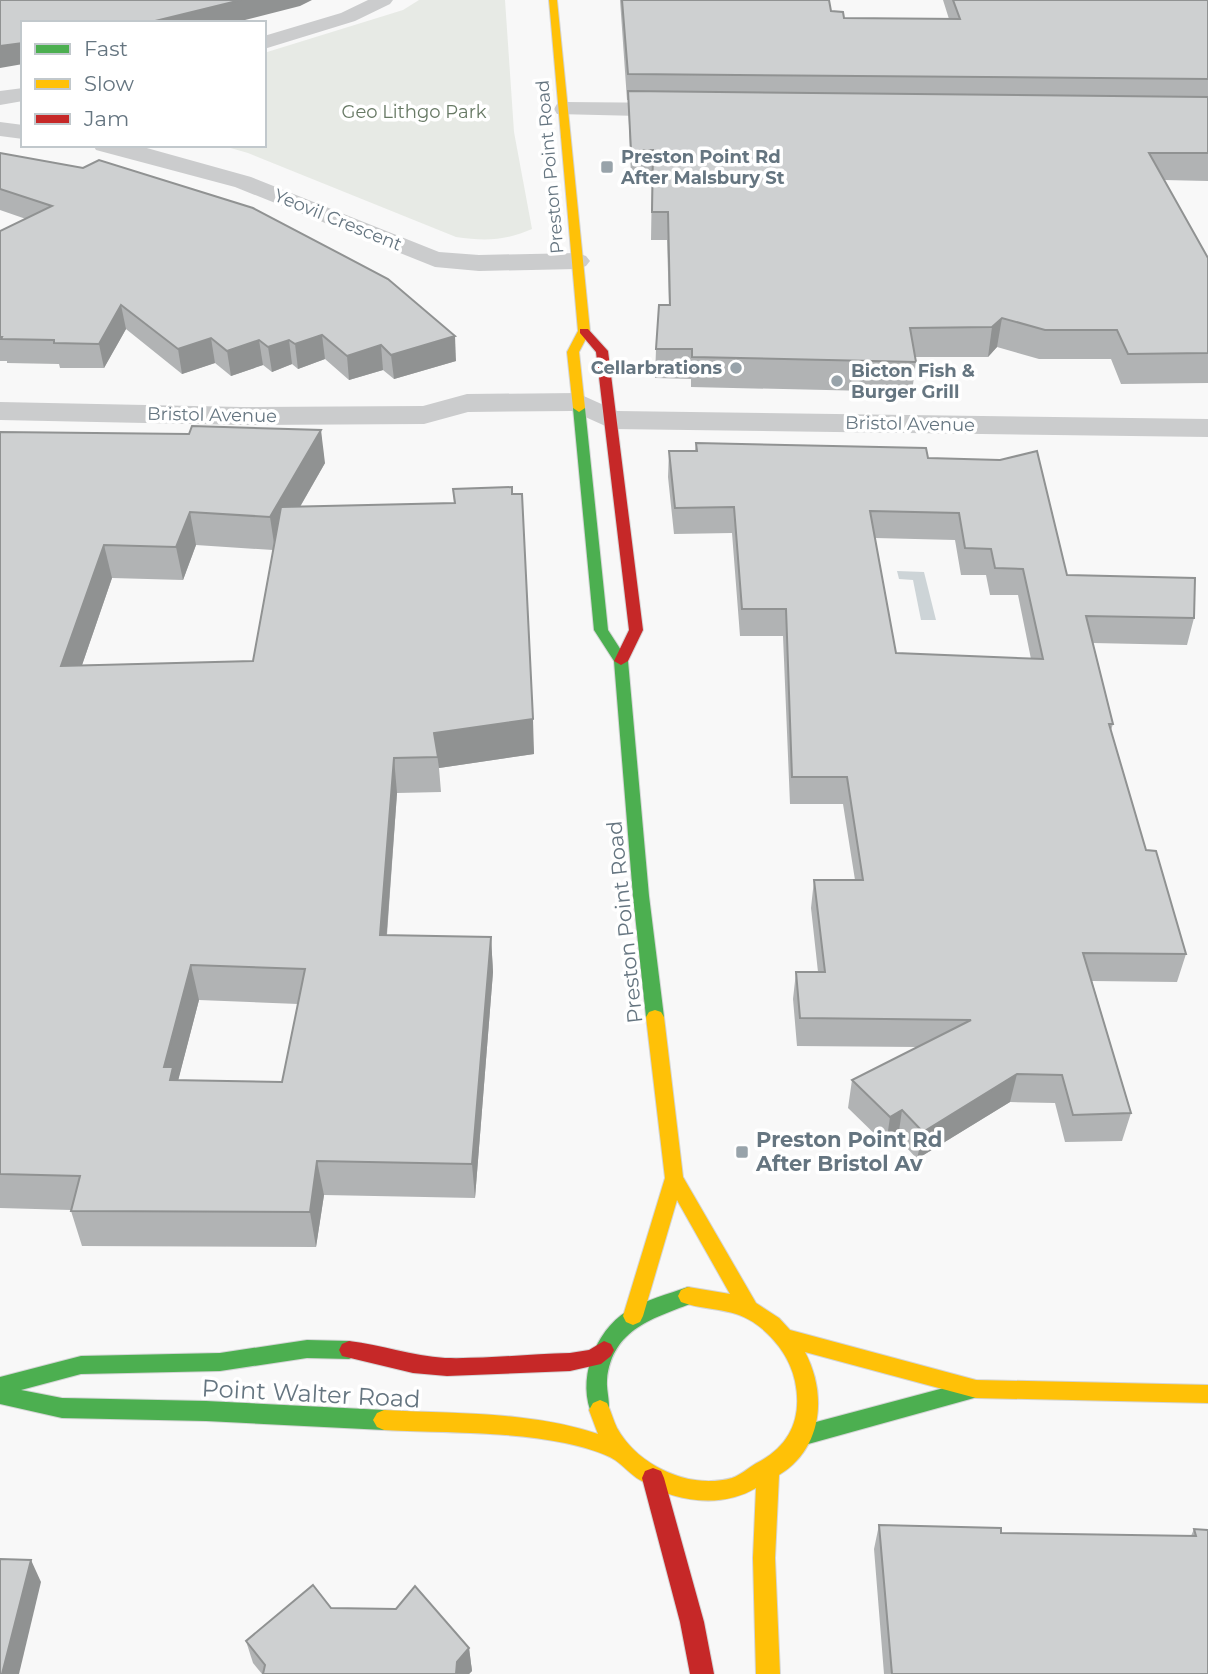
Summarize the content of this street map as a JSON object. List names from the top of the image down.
{
  "streets": {
    "main road": ["Preston Point Road", "Point Walter Road"],
    "street": ["Yeovil Crescent", "Bristol Avenue"]
  },
  "crossings": [
    ["Preston Point Road", "Yeovil Crescent"],
    ["Preston Point Road", "Bristol Avenue"],
    ["Preston Point Road", "Point Walter Road"]
  ],
  "parks": ["Geo Lithgo Park"],
  "places": {
    "transit": ["Preston Point Rd After Malsbury St", "Preston Point Rd After Bristol Av"],
    "other": ["Cellarbrations", "Bicton Fish & Burger Grill"]
  },
  "legend": ["Fast", "Slow", "Jam"]
}
